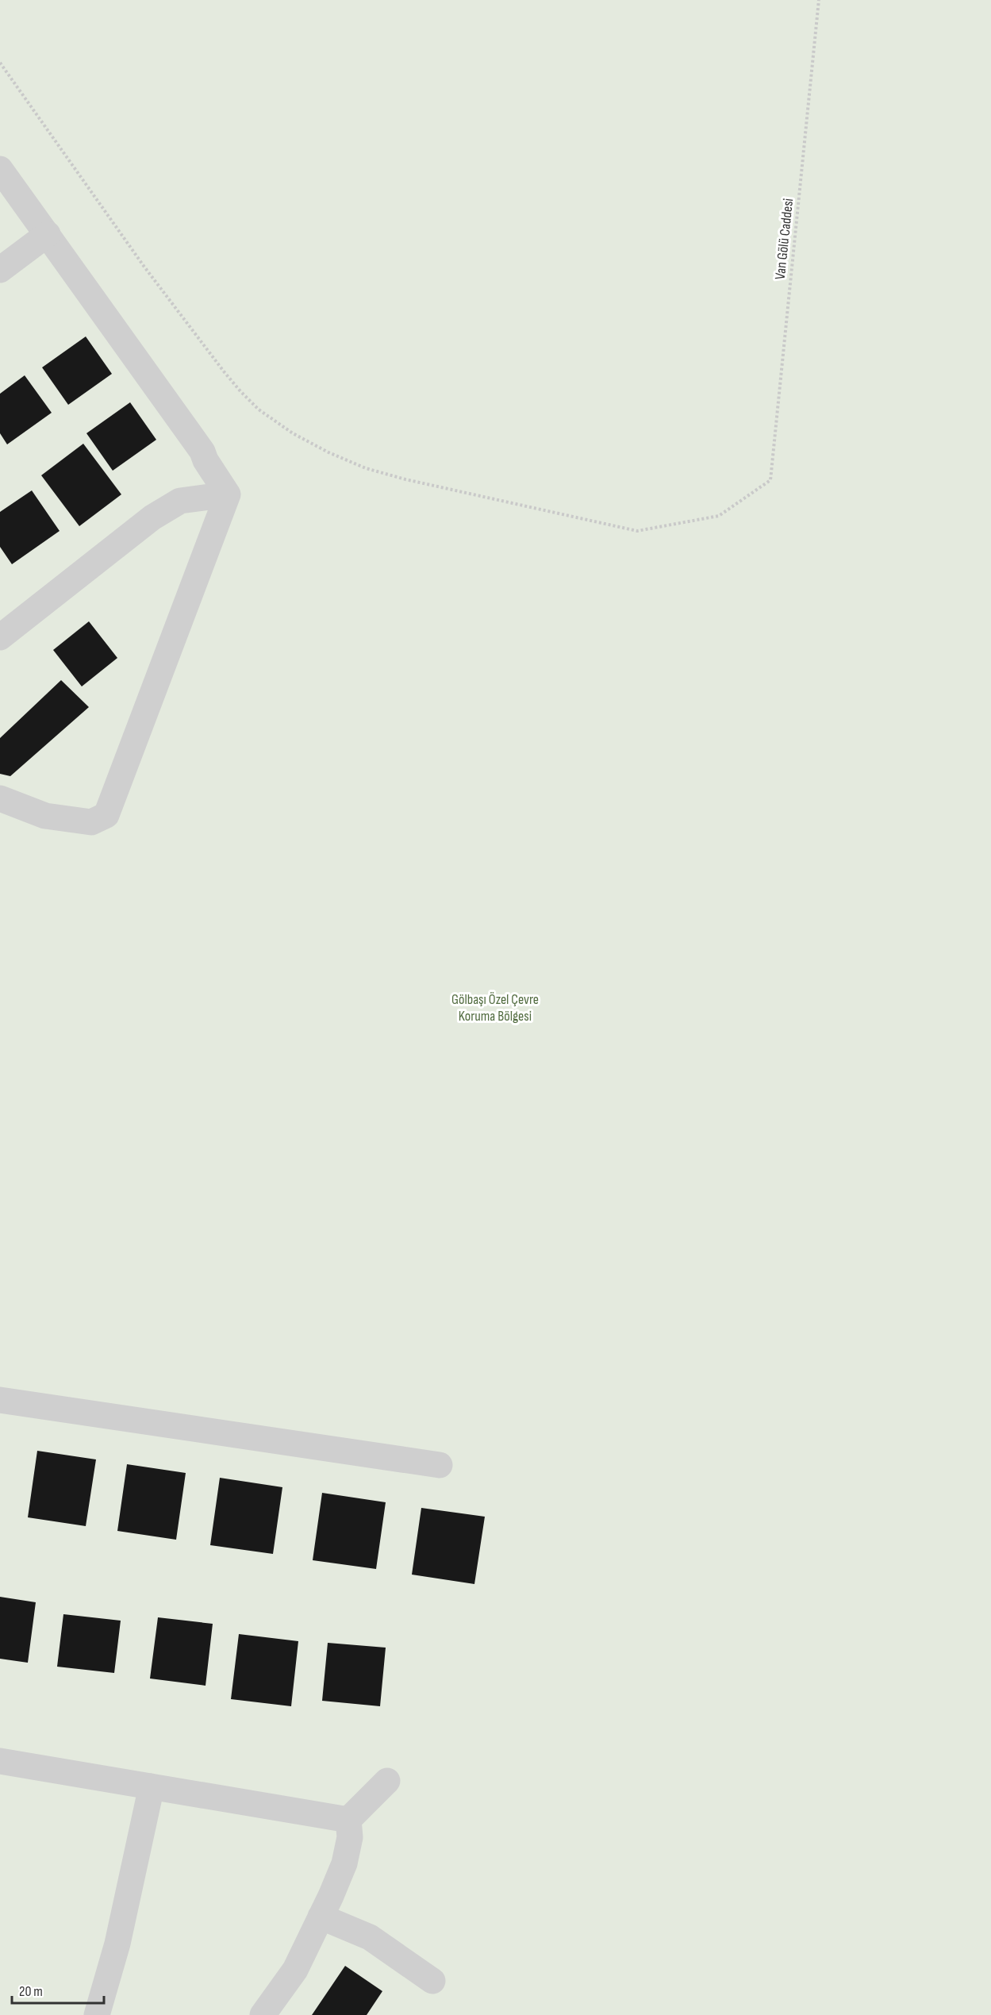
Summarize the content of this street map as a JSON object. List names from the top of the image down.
{
  "streets": {
    "path": ["Van Gölü Caddesi"]
  },
  "parks": ["Gölbaşı Özel Çevre Koruma Bölgesi"],
  "scale_bar": "20 m"
}
